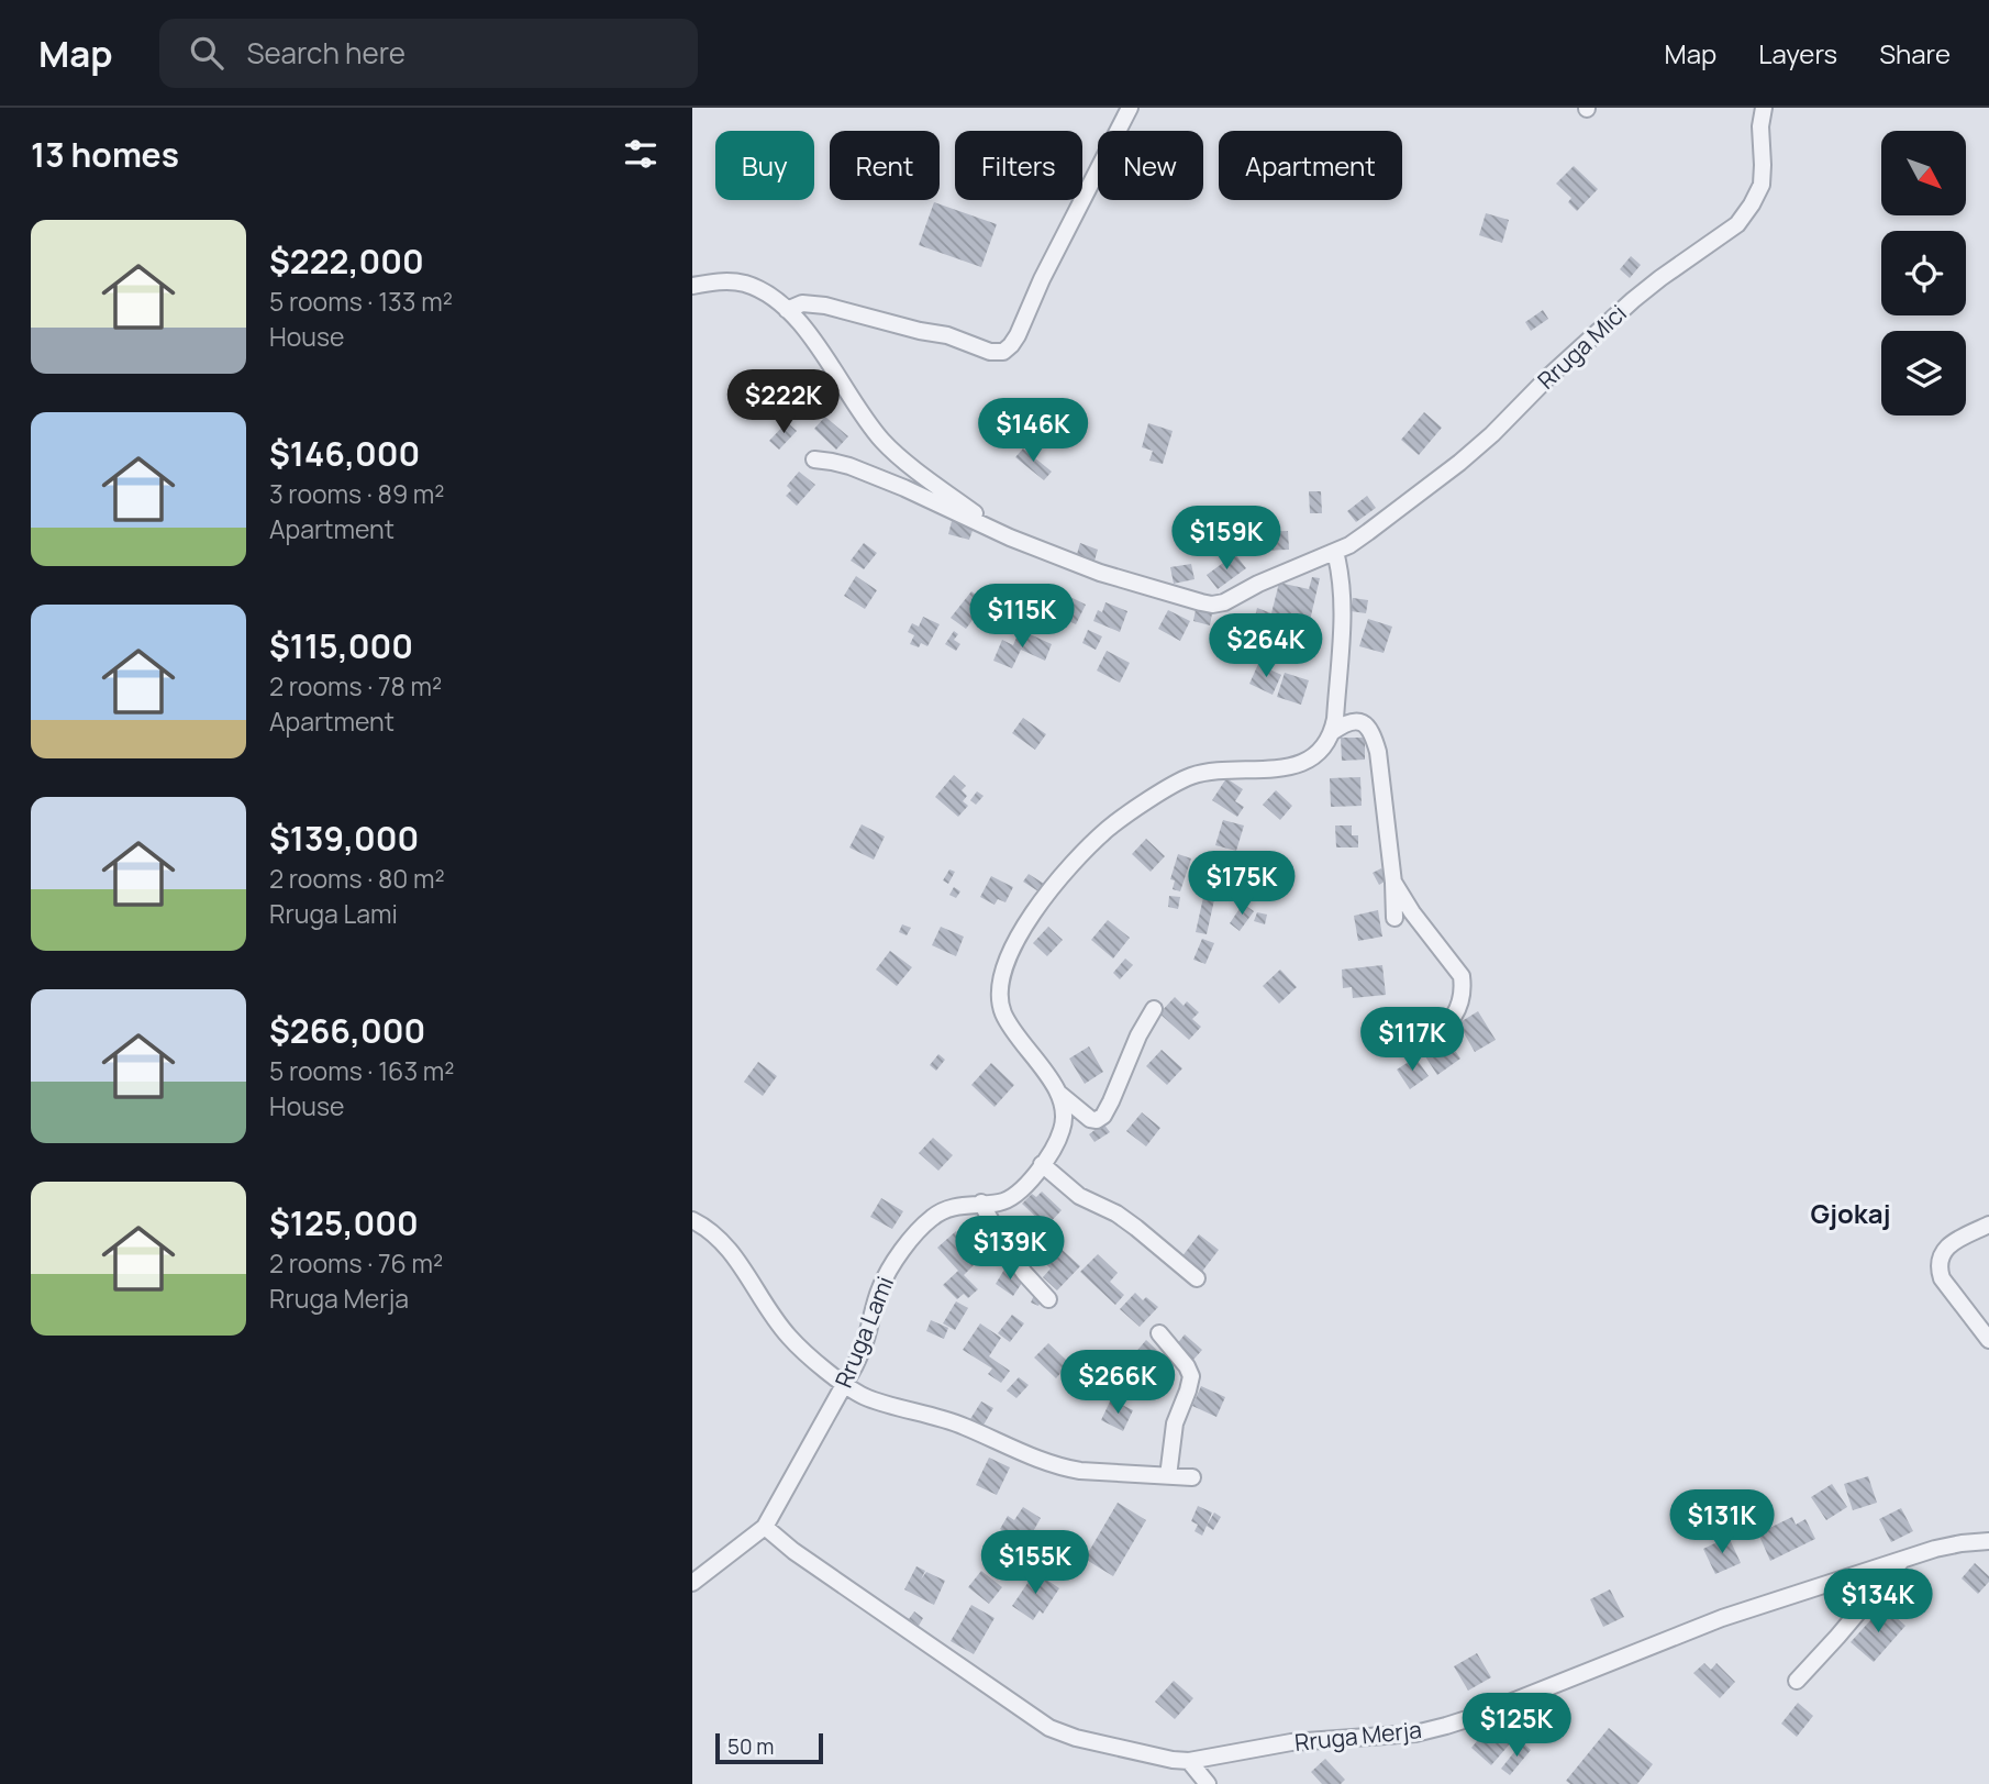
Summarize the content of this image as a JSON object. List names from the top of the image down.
{
  "streets": {
    "street": ["Rruga Mici", "Rruga Lami", "Rruga Merja"]
  },
  "crossings": [
    ["Rruga Lami", "Rruga Merja"]
  ],
  "districts": ["Gjokaj"],
  "scale_bar": "50 m",
  "north": "bottom right",
  "page": {
    "header": "Map",
    "search": "Search here",
    "nav": ["Map", "Layers", "Share"],
    "heading": "13 homes",
    "chip": [
      "Buy",
      "Rent",
      "Filters",
      "New",
      "Apartment"
    ],
    "list": [
      {
        "name": "$222,000",
        "note": "5 rooms · 133 m² · House"
      },
      {
        "name": "$146,000",
        "note": "3 rooms · 89 m² · Apartment"
      },
      {
        "name": "$115,000",
        "note": "2 rooms · 78 m² · Apartment"
      },
      {
        "name": "$139,000",
        "note": "2 rooms · 80 m² · Rruga Lami"
      },
      {
        "name": "$266,000",
        "note": "5 rooms · 163 m² · House"
      },
      {
        "name": "$125,000",
        "note": "2 rooms · 76 m² · Rruga Merja"
      }
    ],
    "price": [
      "$222K",
      "$146K",
      "$159K",
      "$115K",
      "$264K",
      "$175K",
      "$117K",
      "$139K",
      "$266K",
      "$131K",
      "$155K",
      "$134K",
      "$125K"
    ],
    "scale": "50 m"
  }
}
